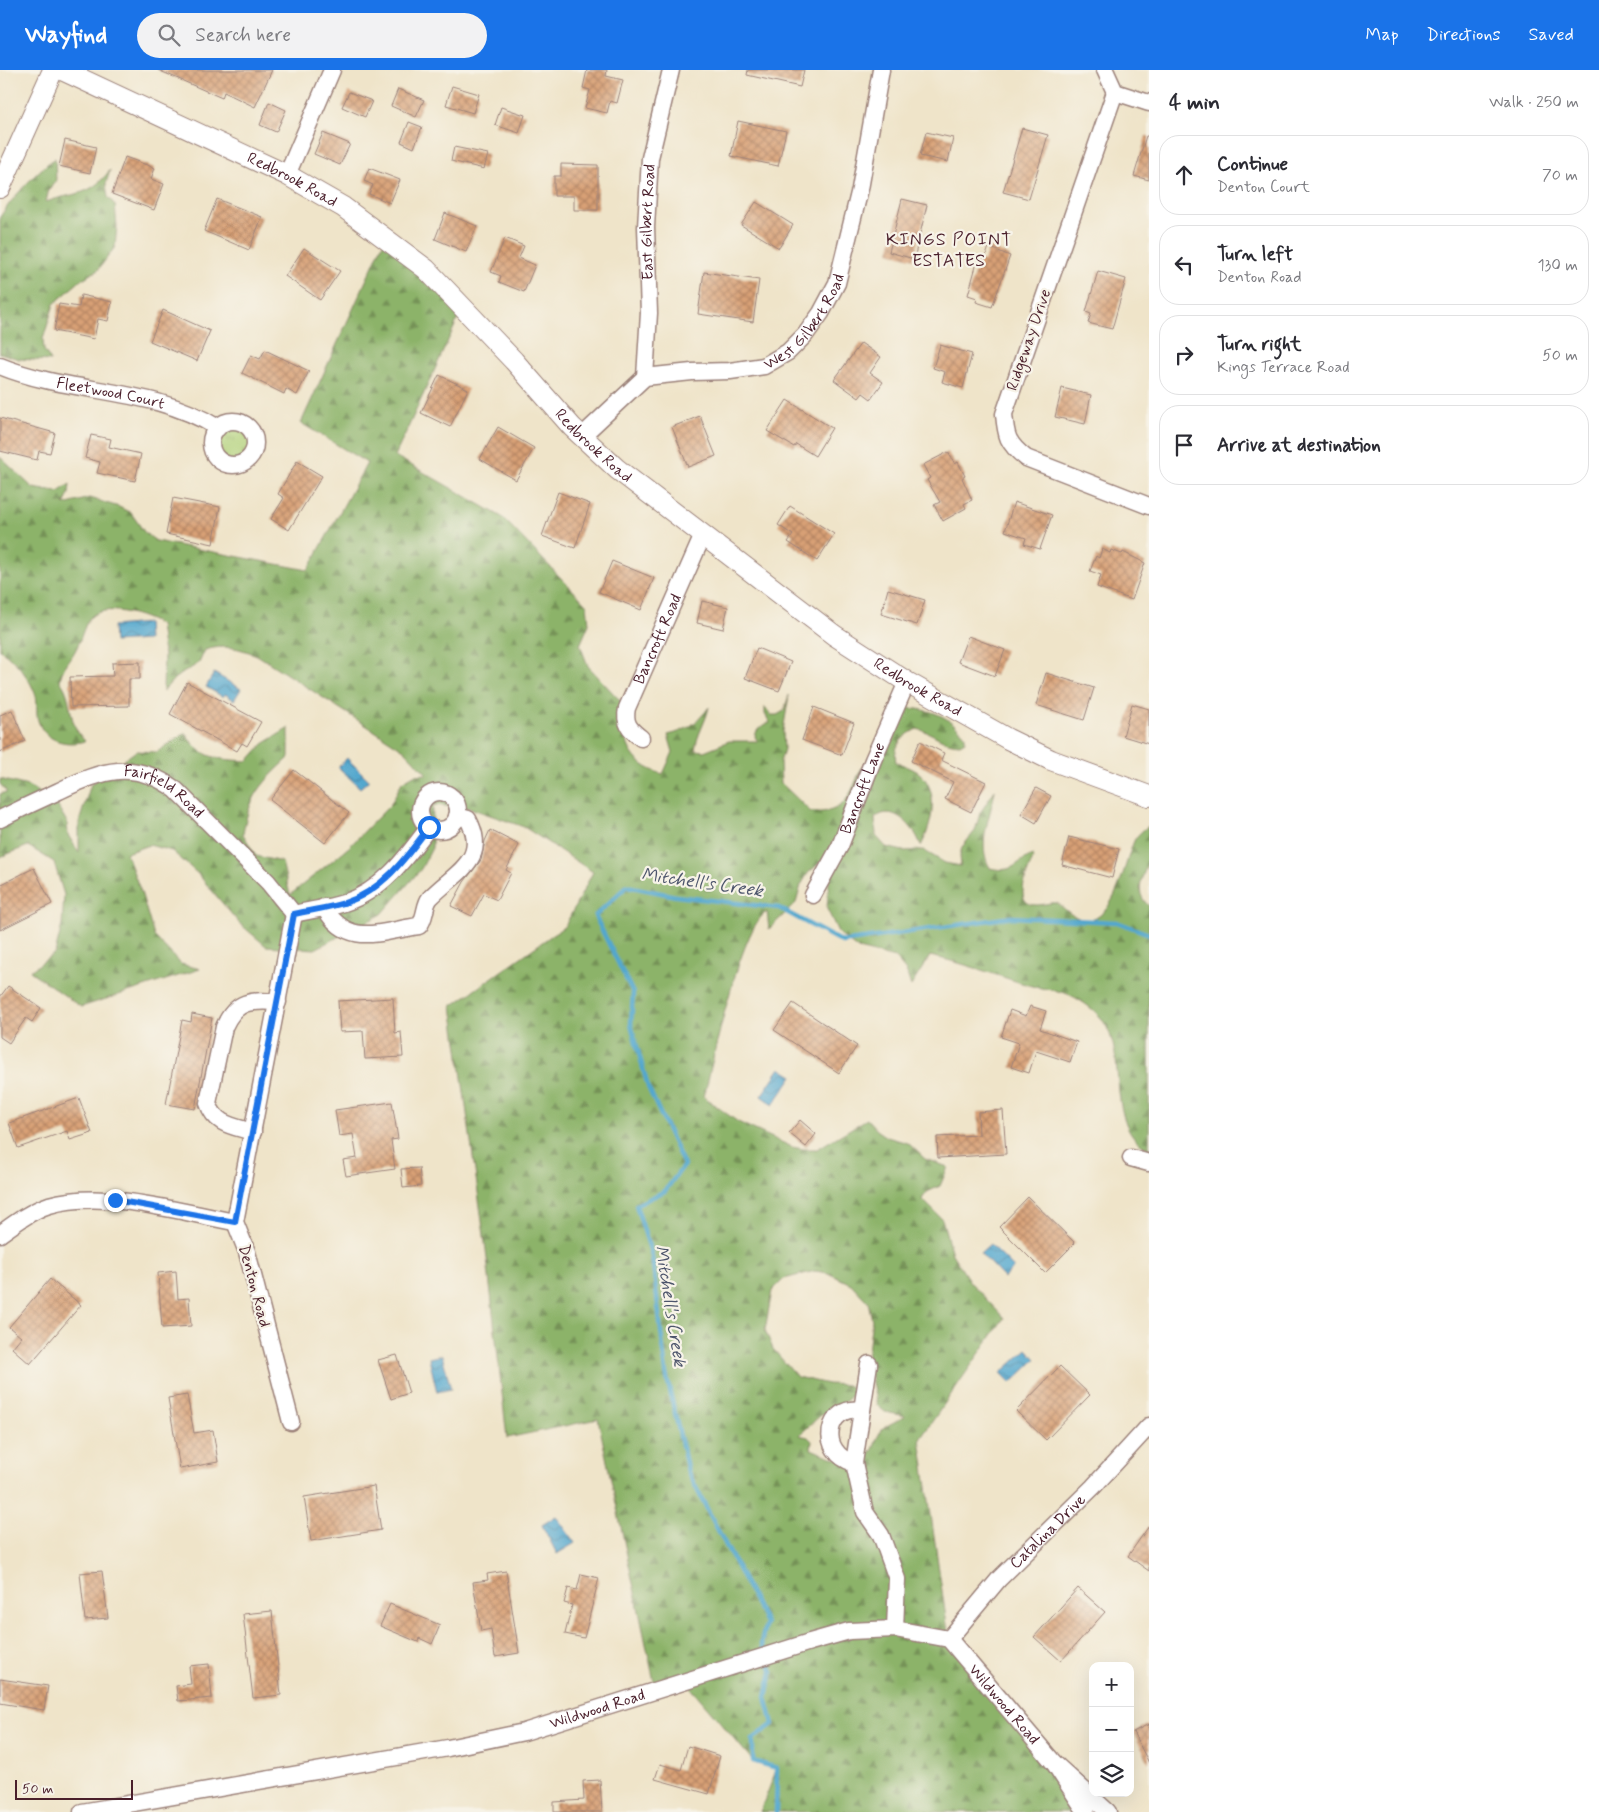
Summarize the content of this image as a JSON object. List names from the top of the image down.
{
  "streets": {
    "main road": ["Redbrook Road"],
    "street": [
      "East Gilbert Road",
      "West Gilbert Road",
      "Ridgeway Drive",
      "Fleetwood Court",
      "Bancroft Road",
      "Bancroft Lane",
      "Fairfield Road",
      "Denton Road",
      "Catalina Drive",
      "Wildwood Road"
    ]
  },
  "crossings": [
    ["Redbrook Road", "Bancroft Road"],
    ["Redbrook Road", "Bancroft Lane"],
    ["East Gilbert Road", "West Gilbert Road"],
    ["Fairfield Road", "Denton Road"],
    ["Catalina Drive", "Wildwood Road"]
  ],
  "districts": ["KINGS POINT ESTATES"],
  "water": ["Mitchell's Creek"],
  "scale_bar": "50 m",
  "page": {
    "header": "Wayfind",
    "search": "Search here",
    "nav": ["Map", "Directions", "Saved"],
    "heading": ["4 min", "Walk · 250 m"],
    "list": [
      ["Continue", "Denton Court", "70 m"],
      ["Turn left", "Denton Road", "130 m"],
      ["Turn right", "Kings Terrace Road", "50 m"],
      "Arrive at destination"
    ],
    "map_buttons": ["+", "−"],
    "scale": "50 m"
  }
}
